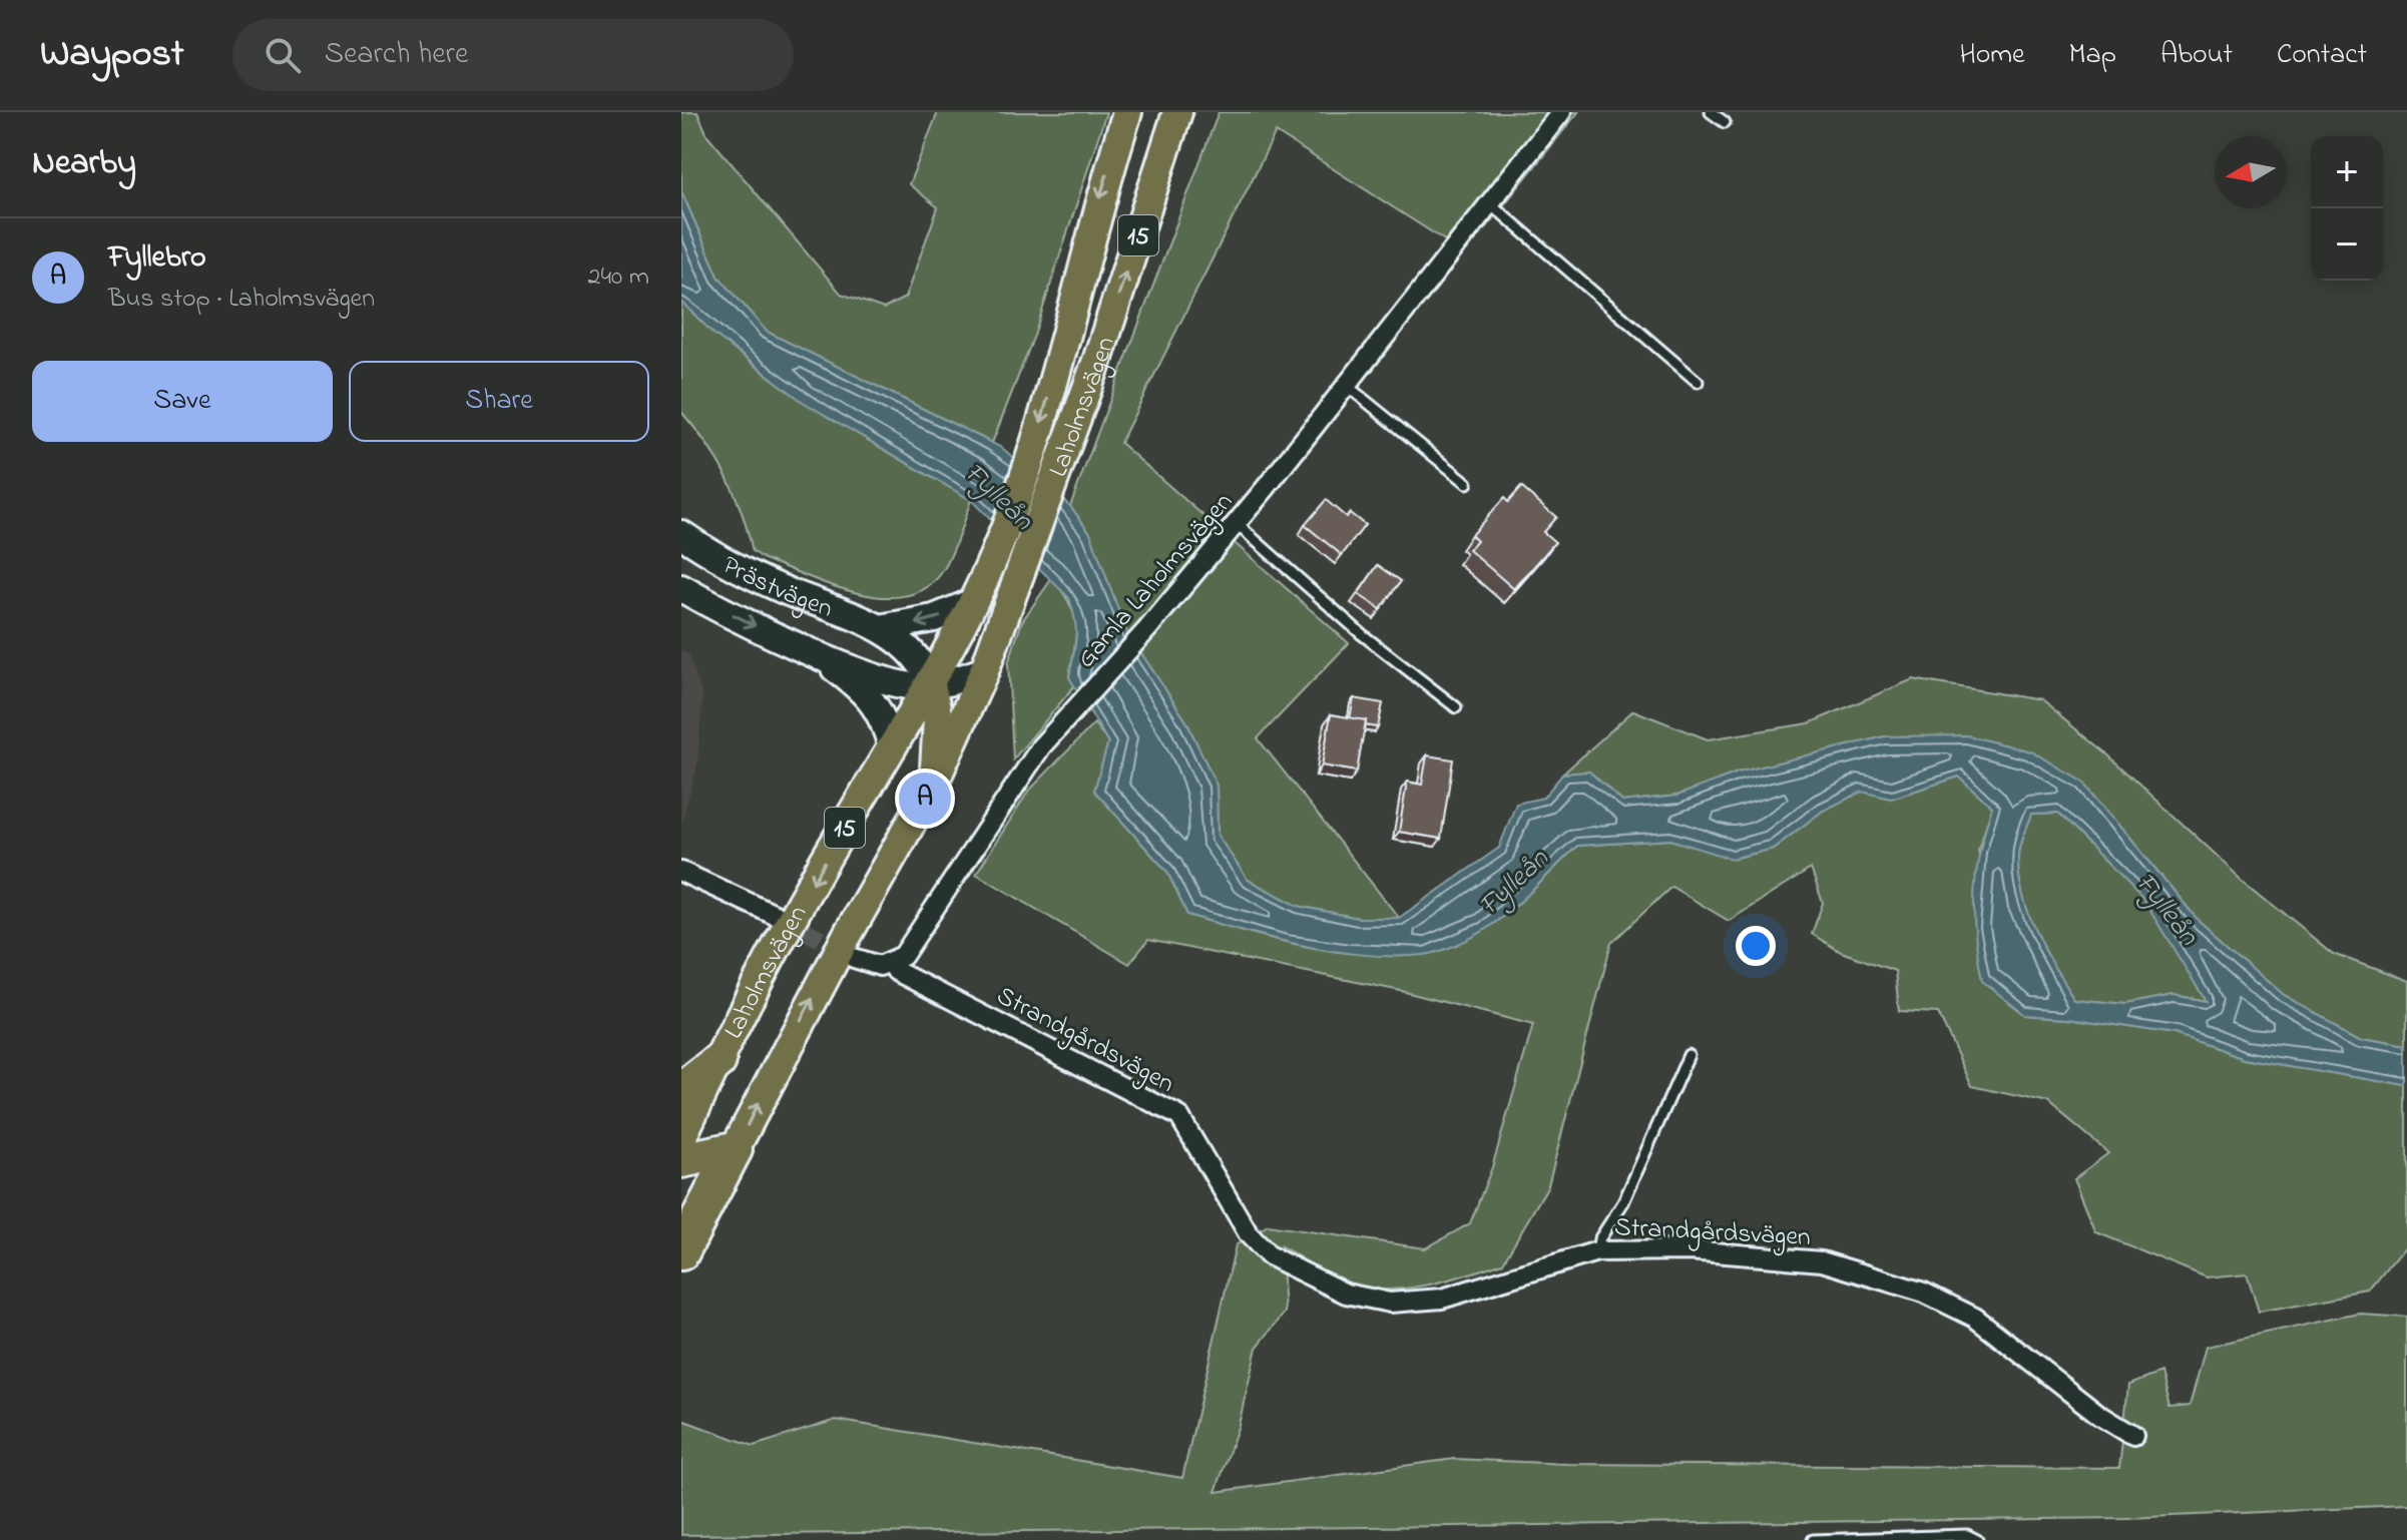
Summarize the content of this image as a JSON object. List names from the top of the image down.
{
  "streets": {
    "highway": ["Laholmsvägen"],
    "main road": ["15"],
    "street": ["Gamla Laholmsvägen", "Prästvägen", "Strandgårdsvägen"]
  },
  "crossings": [
    ["Laholmsvägen", "Prästvägen"],
    ["Gamla Laholmsvägen", "Strandgårdsvägen"]
  ],
  "water": ["Fylleån"],
  "north": "left",
  "page": {
    "header": "Waypost",
    "search": "Search here",
    "nav": [
      "Home",
      "Map",
      "About",
      "Contact"
    ],
    "heading": "Nearby",
    "map_buttons": ["+", "−"],
    "list": [
      {
        "mark": "A",
        "name": "Fyllebro",
        "note": "Bus stop · Laholmsvägen",
        "value": "240 m"
      }
    ],
    "buttons": ["Save", "Share"],
    "pins": "A"
  }
}
